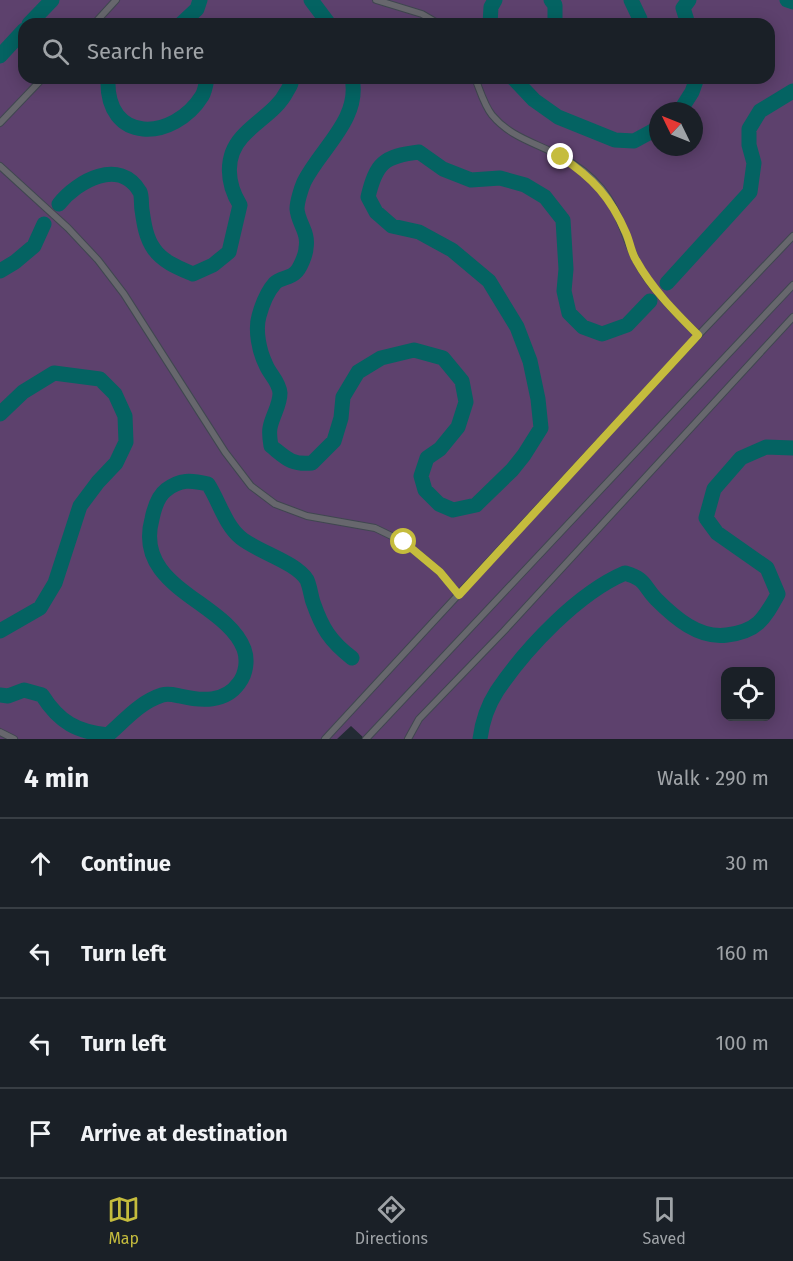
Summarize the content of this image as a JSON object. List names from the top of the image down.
{
  "north": "top left",
  "page": {
    "search": "Search here",
    "heading": ["4 min", "Walk · 290 m"],
    "list": [
      ["Continue", "30 m"],
      ["Turn left", "160 m"],
      ["Turn left", "100 m"],
      "Arrive at destination"
    ],
    "nav": ["Map", "Directions", "Saved"]
  }
}
